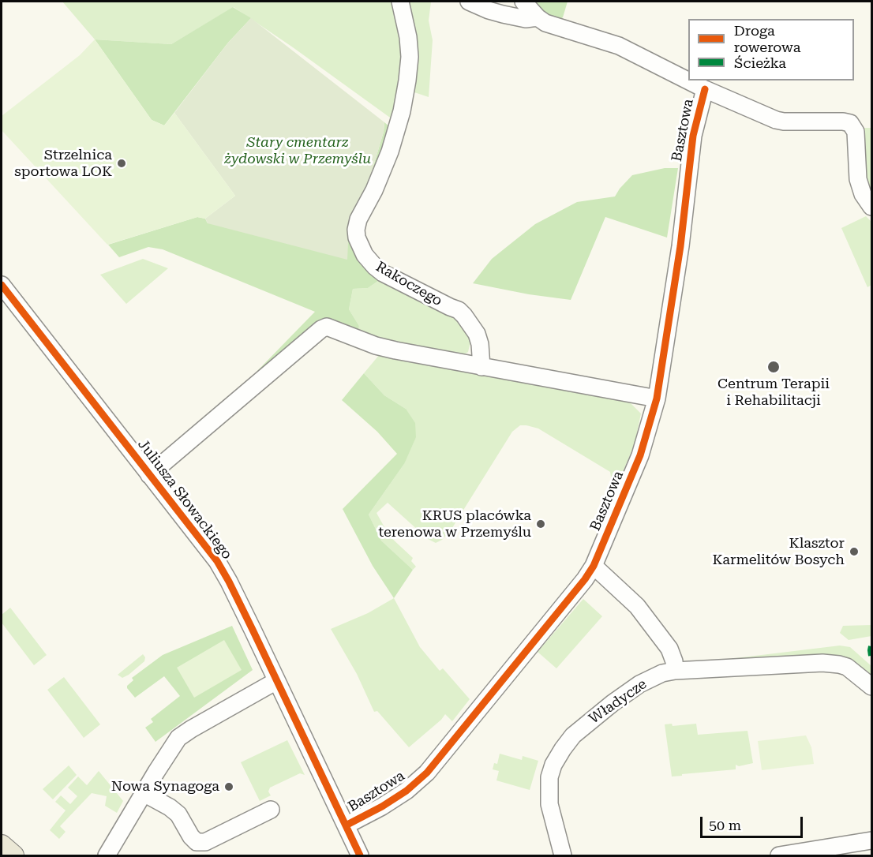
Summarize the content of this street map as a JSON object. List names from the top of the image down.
{
  "streets": {
    "street": [
      "Basztowa",
      "Rakoczego",
      "Juliusza Słowackiego",
      "Władycze"
    ]
  },
  "crossings": [
    ["Basztowa", "Juliusza Słowackiego"]
  ],
  "parks": ["Stary cmentarz żydowski w Przemyślu"],
  "places": [
    "Strzelnica sportowa LOK",
    "Centrum Terapii i Rehabilitacji",
    "KRUS placówka terenowa w Przemyślu",
    "Klasztor Karmelitów Bosych",
    "Nowa Synagoga"
  ],
  "legend": ["Droga rowerowa", "Ścieżka"],
  "scale_bar": "50 m"
}
